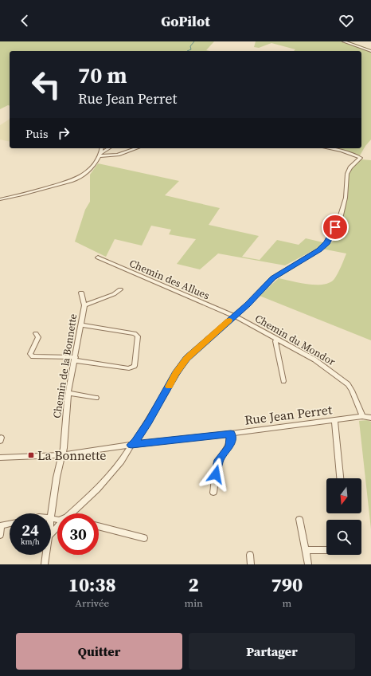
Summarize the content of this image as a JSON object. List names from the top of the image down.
{
  "streets": {
    "street": [
      "Chemin des Allues",
      "Chemin du Mondor",
      "Chemin de la Bonnette",
      "Rue Jean Perret"
    ]
  },
  "crossings": [
    ["Chemin des Allues", "Chemin du Mondor"],
    ["Chemin du Mondor", "Rue Jean Perret"],
    ["Chemin de la Bonnette", "Rue Jean Perret"]
  ],
  "places": {
    "transit": ["La Bonnette"]
  },
  "north": "bottom",
  "page": {
    "header": "GoPilot",
    "turn": ["70 m", "Rue Jean Perret"],
    "then": "Puis",
    "speed": "24 km/h",
    "limit": "30",
    "eta": [
      "10:38",
      "Arrivée",
      "2",
      "min",
      "790",
      "m"
    ],
    "buttons": ["Quitter", "Partager"]
  }
}
